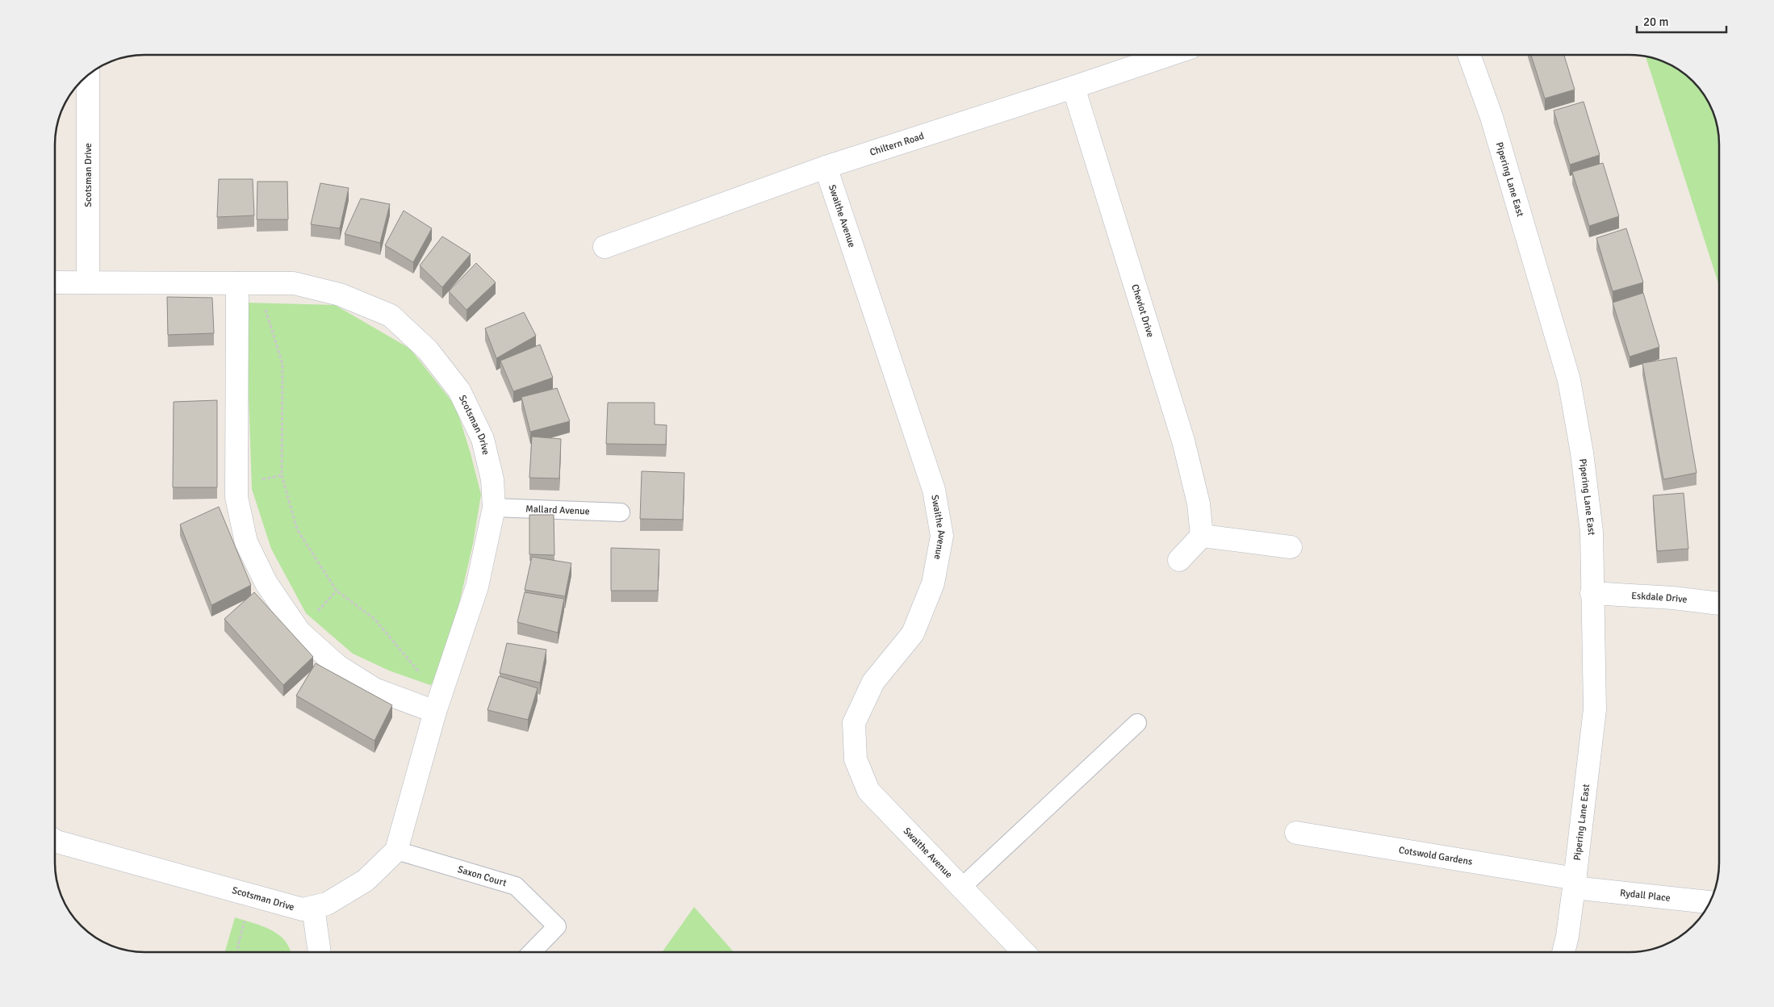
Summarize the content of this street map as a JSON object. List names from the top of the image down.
{
  "streets": {
    "street": [
      "Chiltern Road",
      "Scotsman Drive",
      "Pipering Lane East",
      "Swaithe Avenue",
      "Cheviot Drive",
      "Eskdale Drive",
      "Cotswold Gardens",
      "Rydall Place"
    ],
    "lane": ["Mallard Avenue", "Saxon Court"]
  },
  "crossings": [
    ["Chiltern Road", "Swaithe Avenue"],
    ["Chiltern Road", "Cheviot Drive"],
    ["Scotsman Drive", "Mallard Avenue"],
    ["Scotsman Drive", "Saxon Court"],
    ["Pipering Lane East", "Eskdale Drive"],
    ["Pipering Lane East", "Cotswold Gardens"],
    ["Pipering Lane East", "Rydall Place"],
    ["Cotswold Gardens", "Rydall Place"]
  ],
  "scale_bar": "20 m"
}
